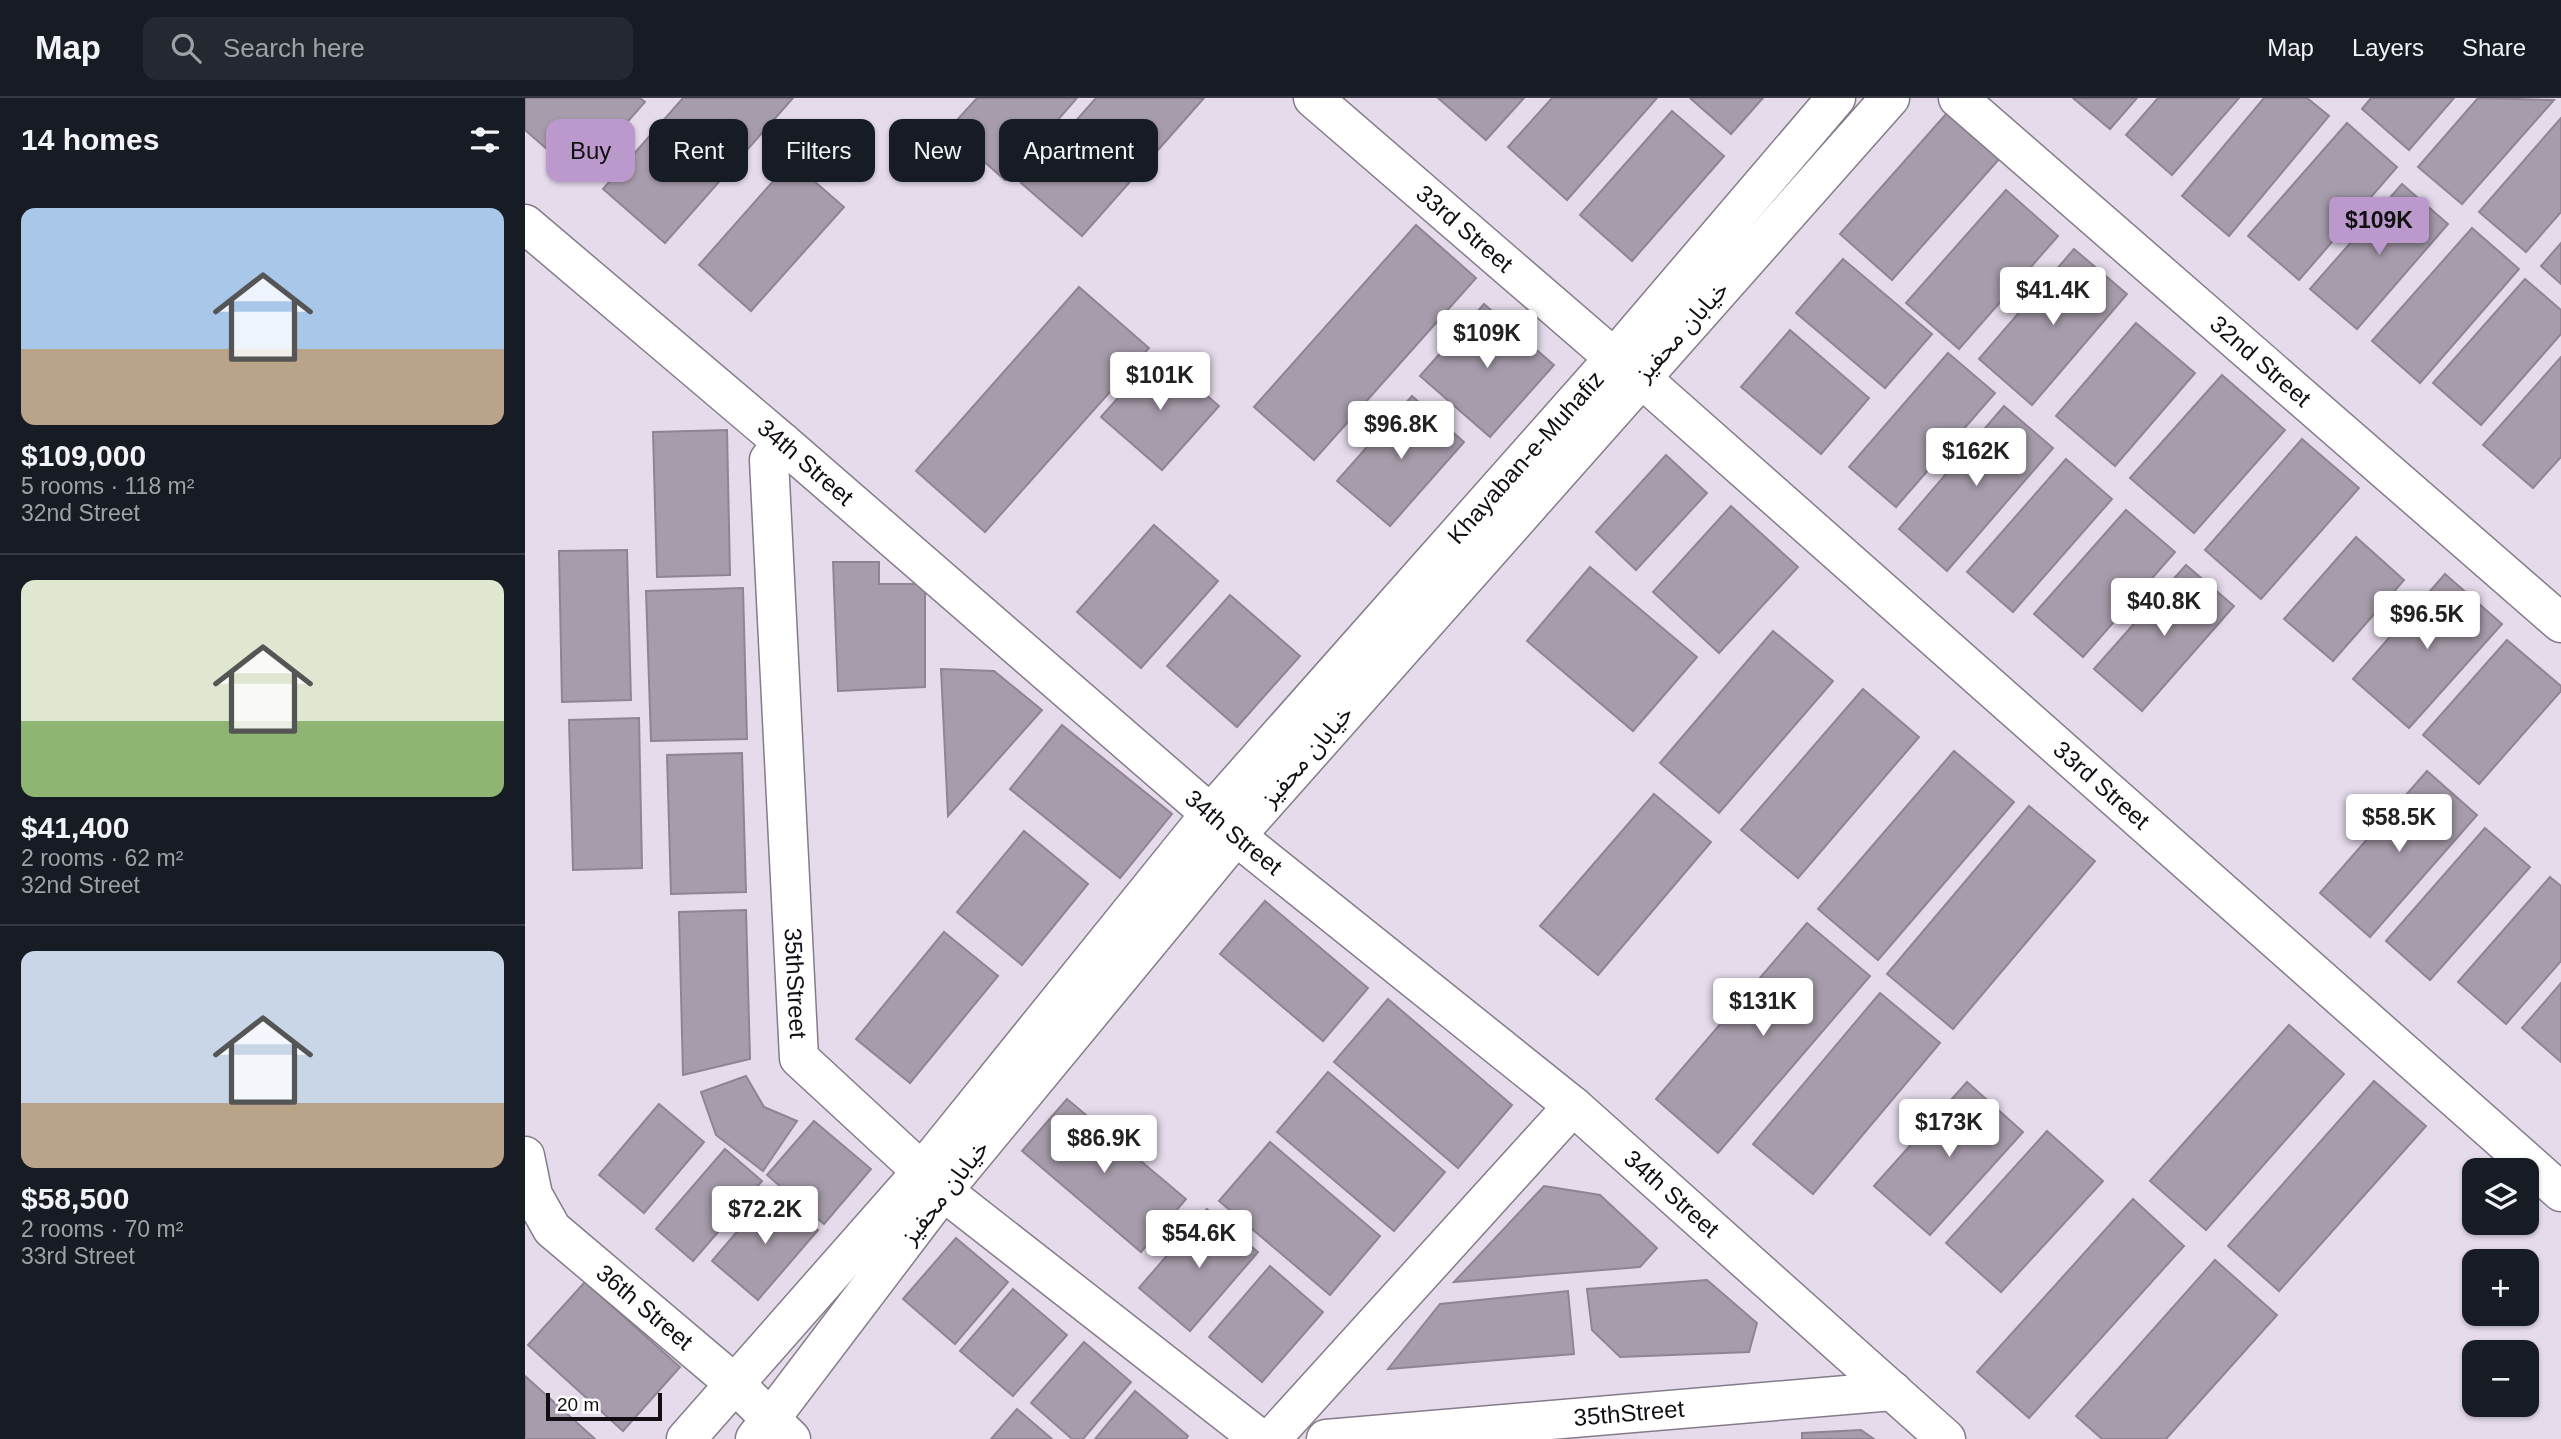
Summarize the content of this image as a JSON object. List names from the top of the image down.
{
  "streets": {
    "street": [
      "33rd Street",
      "خیابان محفیز",
      "32nd Street",
      "34th Street",
      "35thStreet",
      "36th Street"
    ]
  },
  "crossings": [
    ["33rd Street", "خیابان محفیز"],
    ["خیابان محفیز", "34th Street"],
    ["خیابان محفیز", "35thStreet"],
    ["خیابان محفیز", "36th Street"],
    ["34th Street", "35thStreet"]
  ],
  "scale_bar": "20 m",
  "page": {
    "header": "Map",
    "search": "Search here",
    "nav": ["Map", "Layers", "Share"],
    "heading": "14 homes",
    "chip": [
      "Buy",
      "Rent",
      "Filters",
      "New",
      "Apartment"
    ],
    "list": [
      {
        "name": "$109,000",
        "note": "5 rooms · 118 m² · 32nd Street"
      },
      {
        "name": "$41,400",
        "note": "2 rooms · 62 m² · 32nd Street"
      },
      {
        "name": "$58,500",
        "note": "2 rooms · 70 m² · 33rd Street"
      }
    ],
    "price": [
      "$109K",
      "$41.4K",
      "$109K",
      "$101K",
      "$96.8K",
      "$162K",
      "$40.8K",
      "$96.5K",
      "$58.5K",
      "$131K",
      "$173K",
      "$86.9K",
      "$72.2K",
      "$54.6K"
    ],
    "map_buttons": ["+", "−"],
    "scale": "20 m"
  }
}
